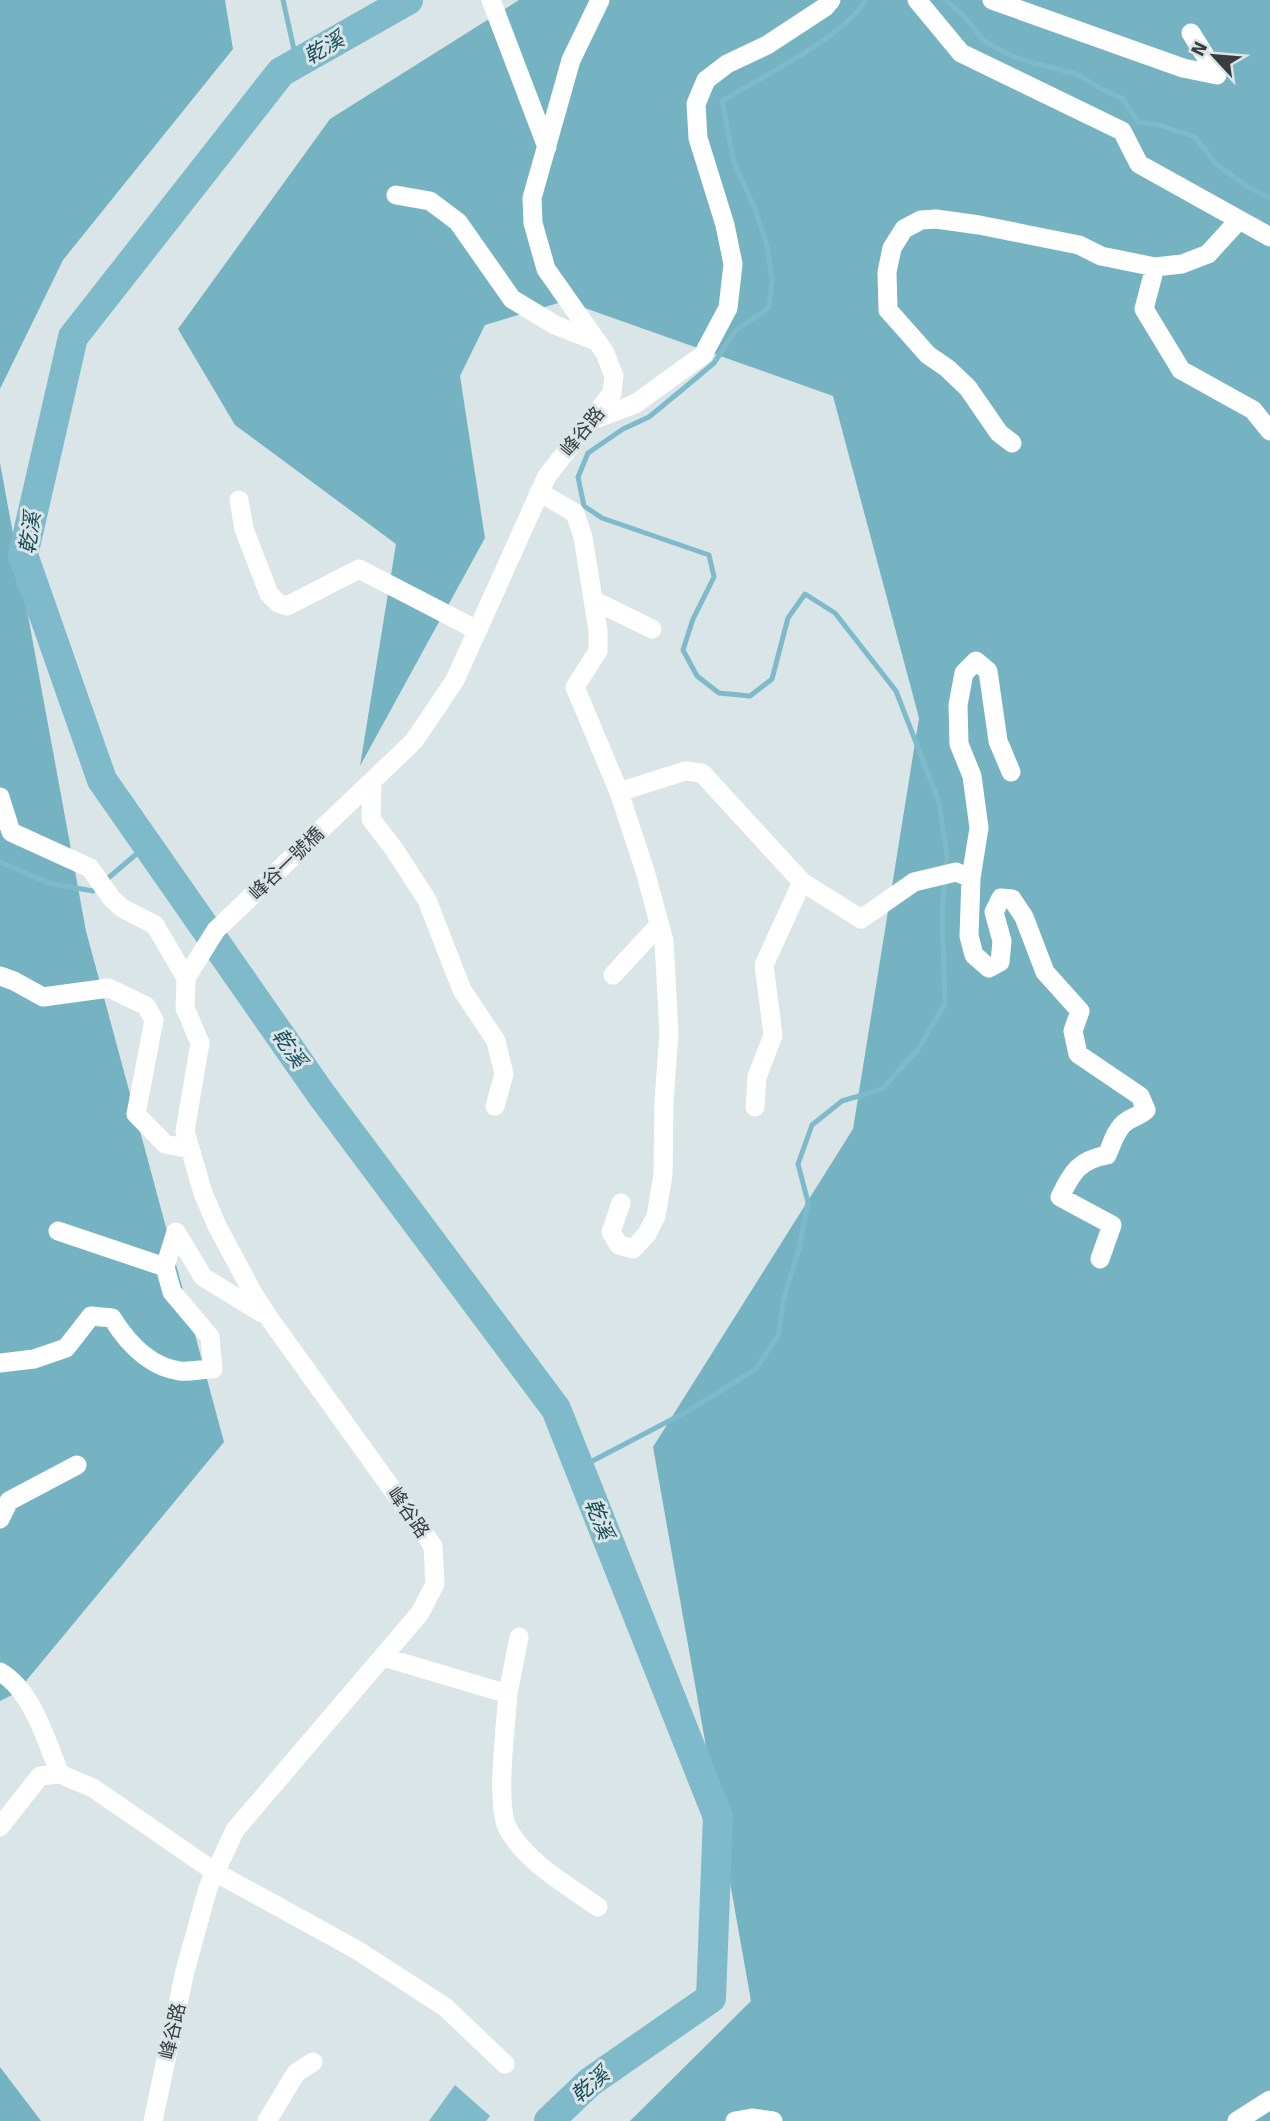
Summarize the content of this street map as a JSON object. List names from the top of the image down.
{
  "streets": {
    "street": ["峰谷路", "峰谷一號橋"]
  },
  "crossings": [
    ["峰谷路", "峰谷一號橋"]
  ],
  "water": ["乾溪"],
  "north": "top left"
}
